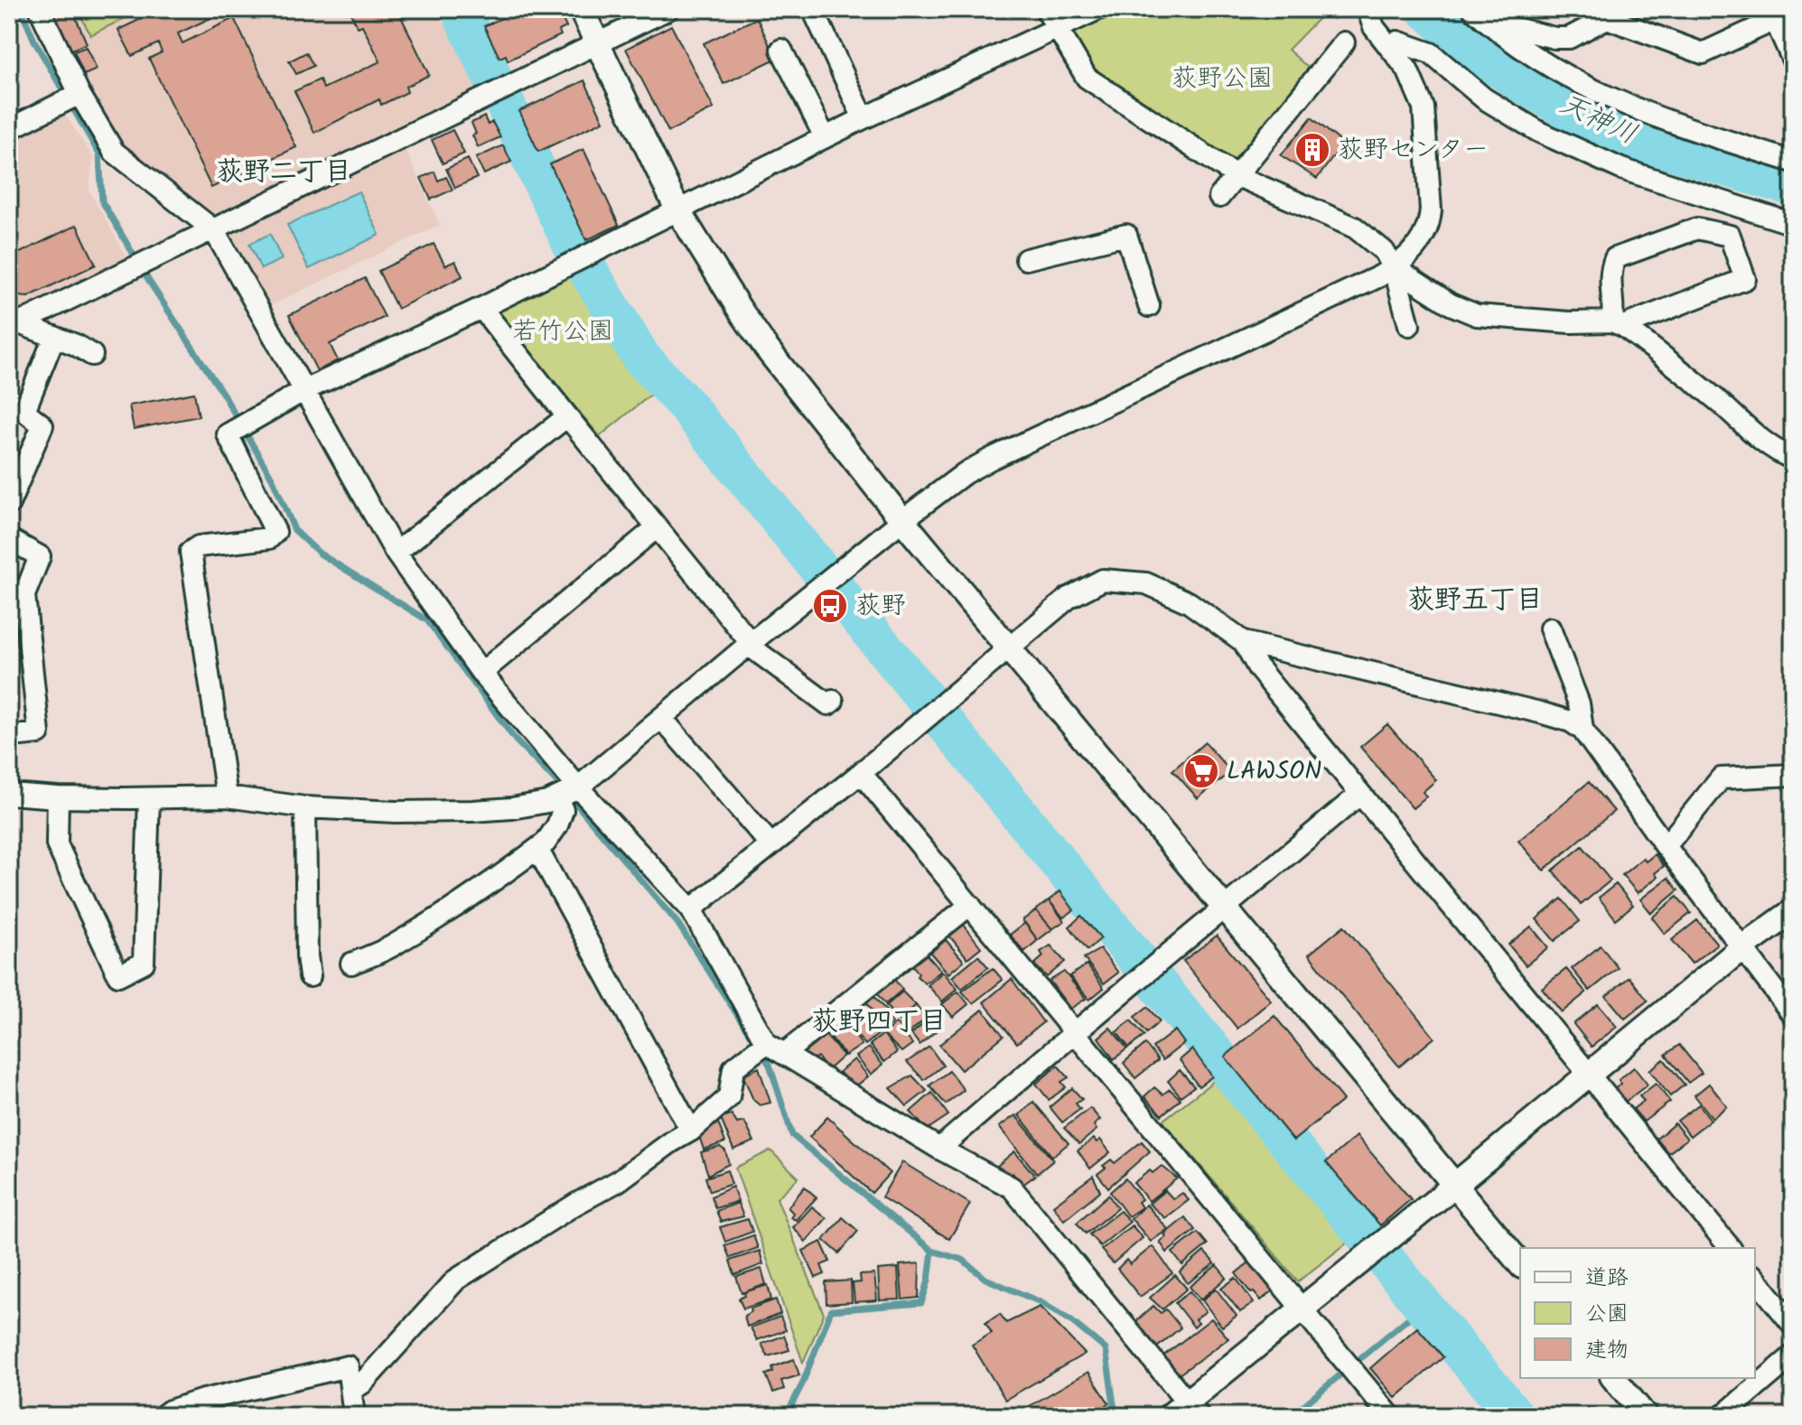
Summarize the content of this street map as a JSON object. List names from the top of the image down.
{
  "districts": ["荻野二丁目", "荻野五丁目", "荻野四丁目"],
  "water": ["天神川"],
  "parks": ["荻野公園", "若竹公園"],
  "places": {
    "building": ["荻野センター"],
    "bus stop": ["荻野"],
    "supermarket": ["LAWSON"]
  },
  "legend": ["道路", "公園", "建物"]
}
